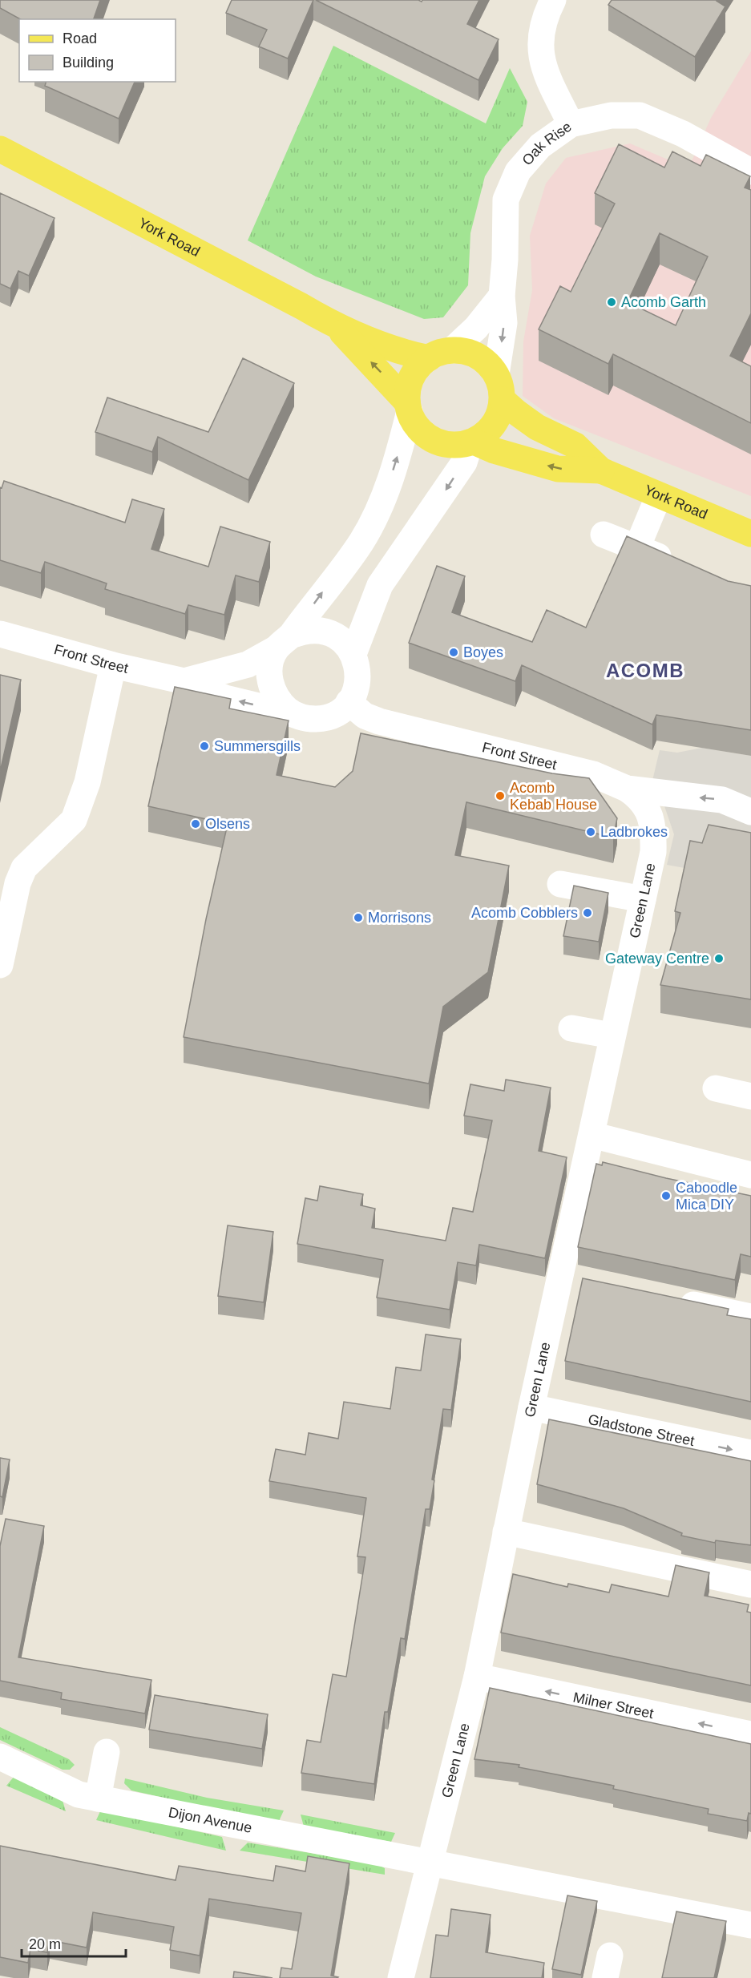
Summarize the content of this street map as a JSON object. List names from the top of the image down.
{
  "streets": {
    "main road": ["York Road"],
    "street": [
      "Oak Rise",
      "Front Street",
      "Green Lane",
      "Gladstone Street",
      "Milner Street",
      "Dijon Avenue"
    ]
  },
  "crossings": [
    ["Oak Rise", "York Road"],
    ["Front Street", "Green Lane"],
    ["Green Lane", "Gladstone Street"],
    ["Green Lane", "Milner Street"],
    ["Green Lane", "Dijon Avenue"]
  ],
  "districts": ["ACOMB"],
  "places": [
    "Acomb Garth",
    "Boyes",
    "Summersgills",
    "Acomb Kebab House",
    "Olsens",
    "Ladbrokes",
    "Acomb Cobblers",
    "Morrisons",
    "Gateway Centre",
    "Caboodle Mica DIY"
  ],
  "legend": ["Road", "Building"],
  "scale_bar": "20 m"
}
